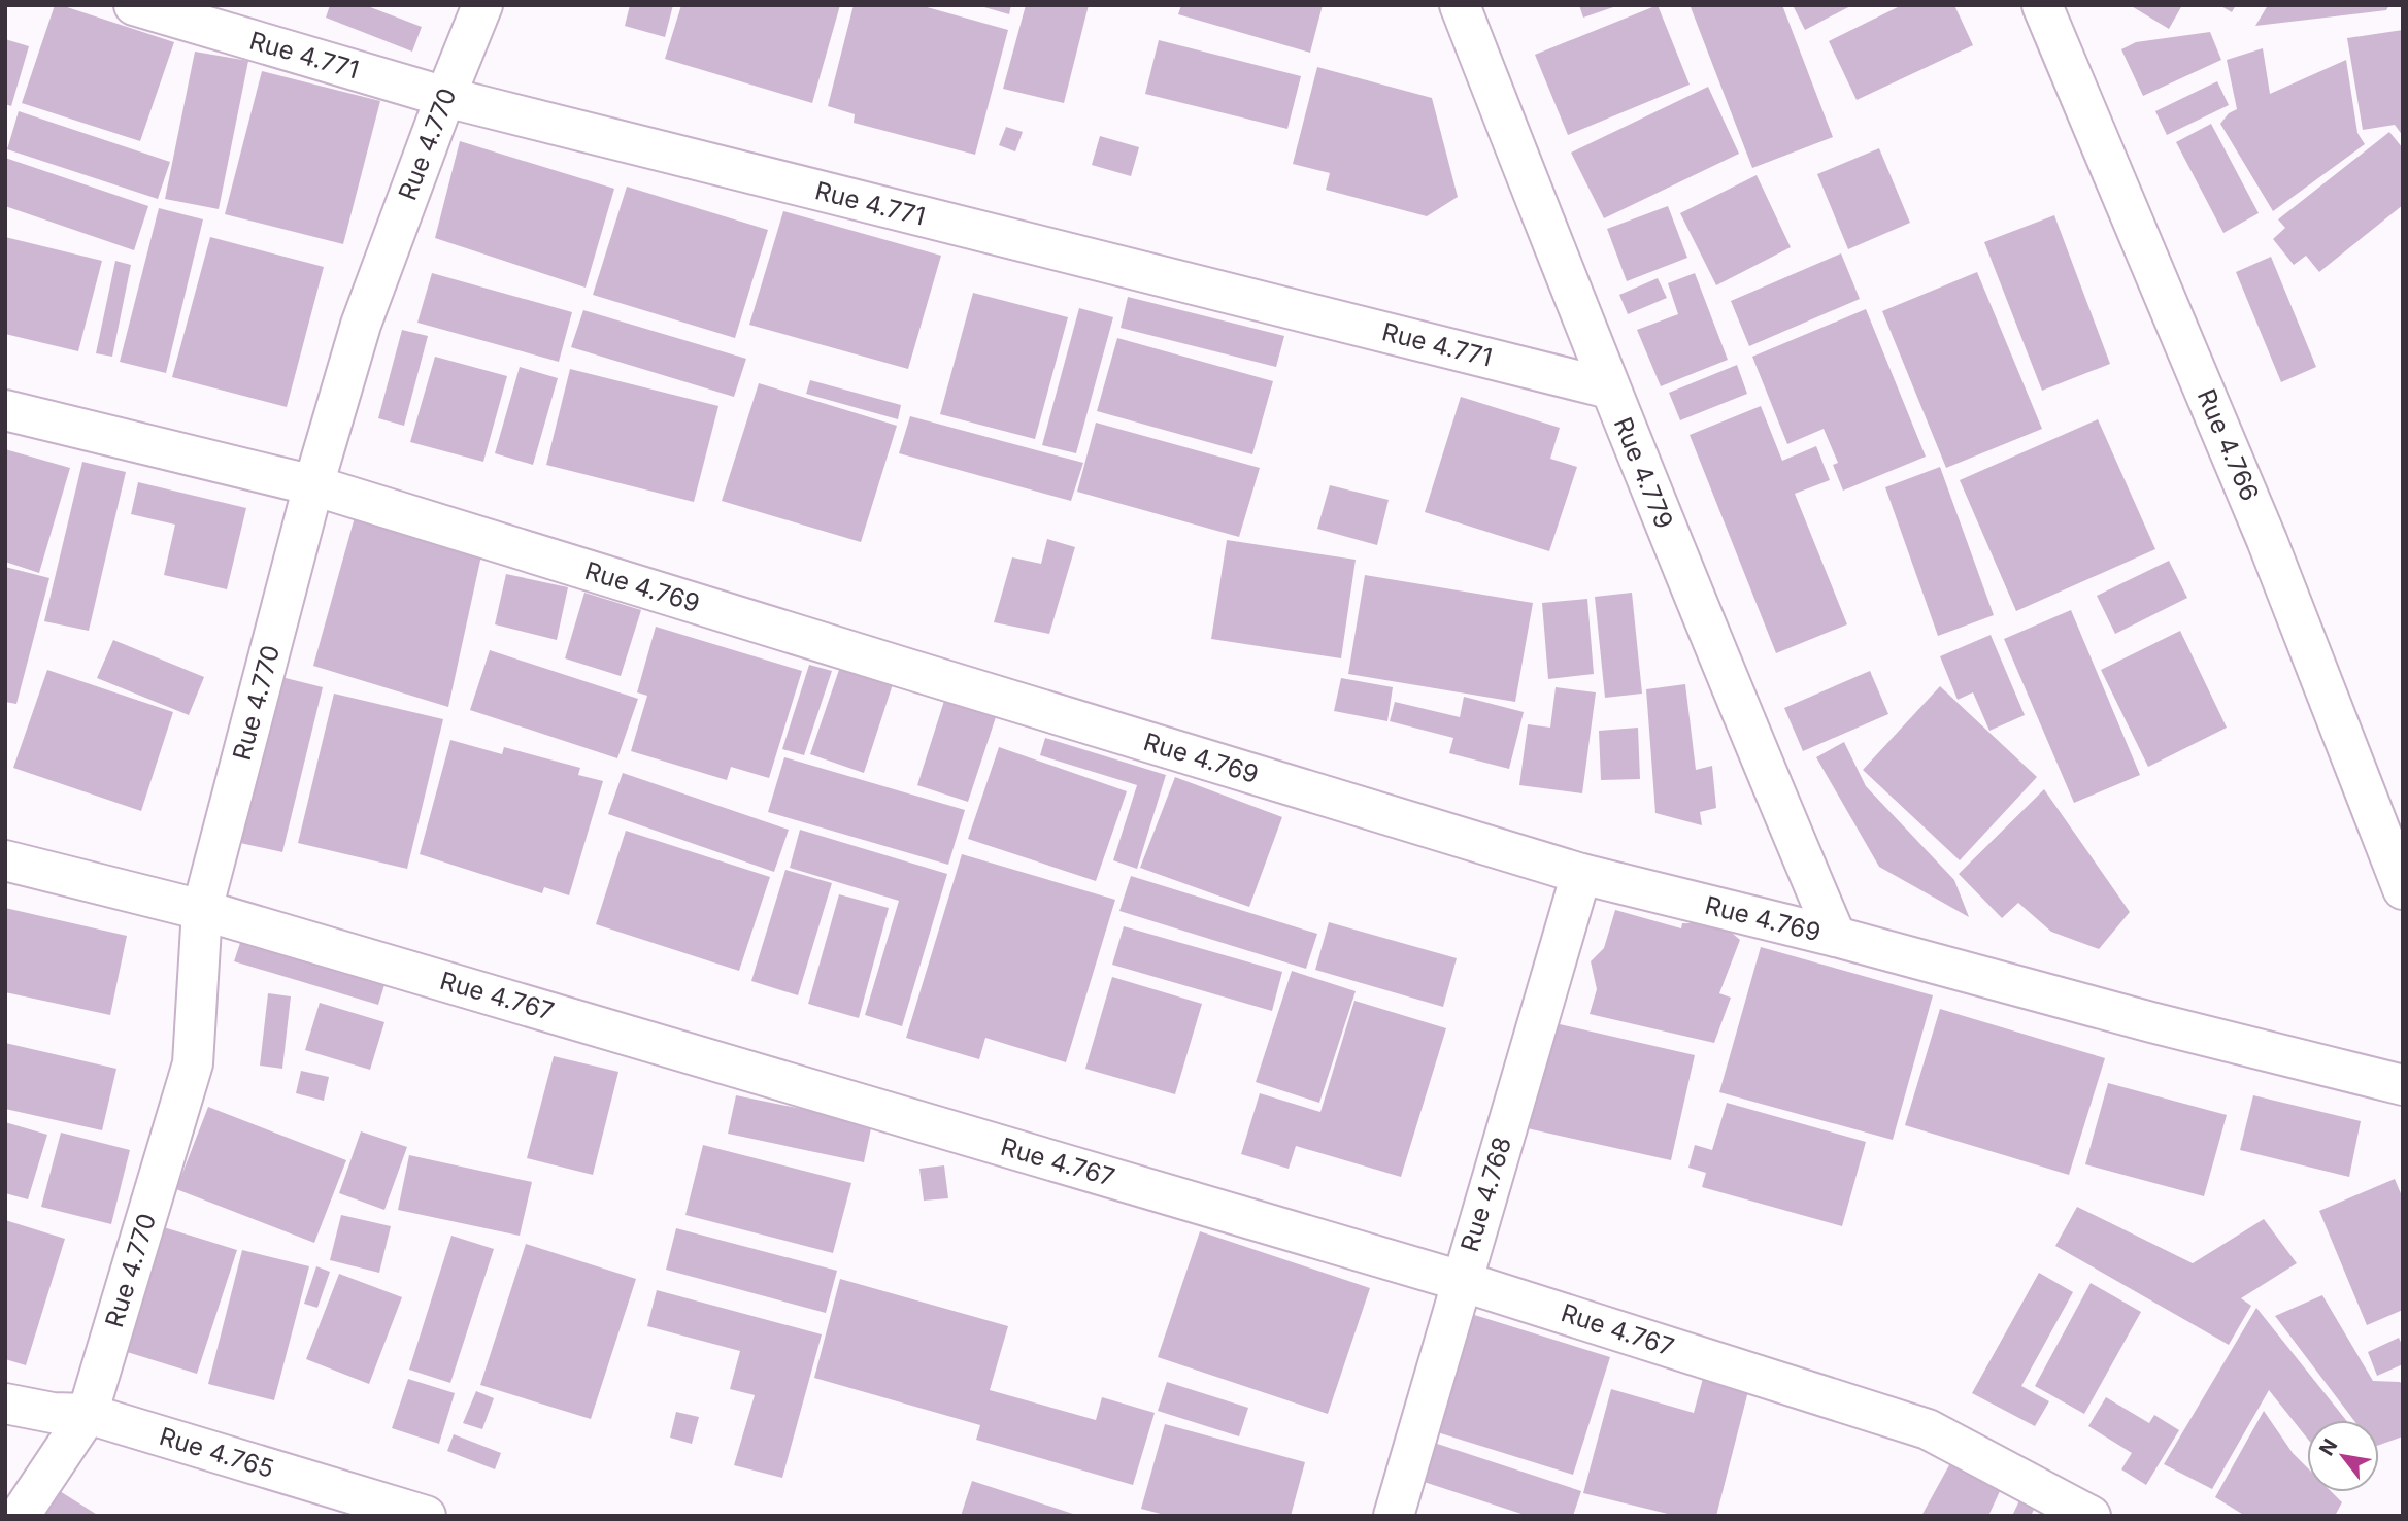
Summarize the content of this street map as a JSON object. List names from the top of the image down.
{
  "streets": {
    "street": [
      "Rue 4.771",
      "Rue 4.770",
      "Rue 4.766",
      "Rue 4.779",
      "Rue 4.769",
      "Rue 4.767",
      "Rue 4.768",
      "Rue 4.765"
    ]
  },
  "crossings": [
    ["Rue 4.771", "Rue 4.770"],
    ["Rue 4.771", "Rue 4.779"],
    ["Rue 4.770", "Rue 4.769"],
    ["Rue 4.770", "Rue 4.767"],
    ["Rue 4.770", "Rue 4.765"],
    ["Rue 4.779", "Rue 4.769"],
    ["Rue 4.769", "Rue 4.768"],
    ["Rue 4.767", "Rue 4.768"]
  ],
  "north": "top left"
}
